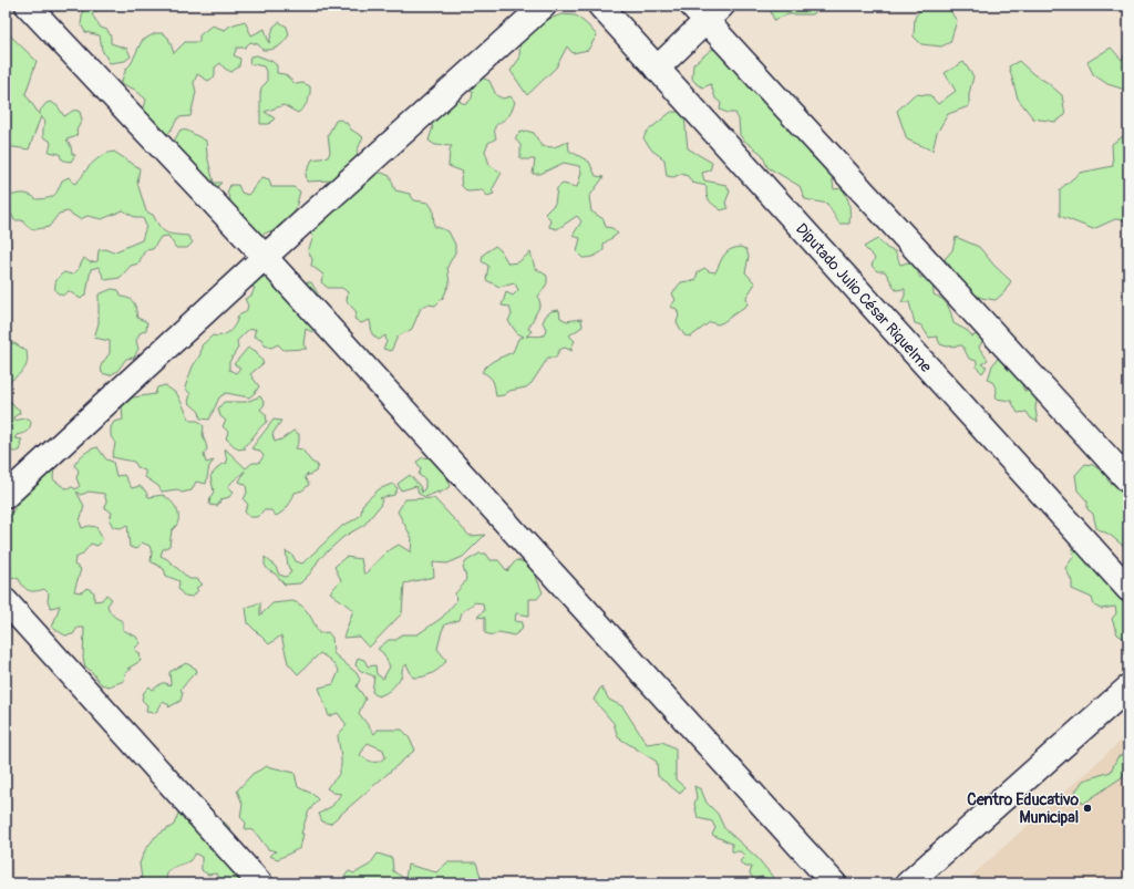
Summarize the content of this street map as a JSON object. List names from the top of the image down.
{
  "streets": {
    "street": ["Diputado Julio César Riquelme"]
  },
  "places": ["Centro Educativo Municipal"]
}
